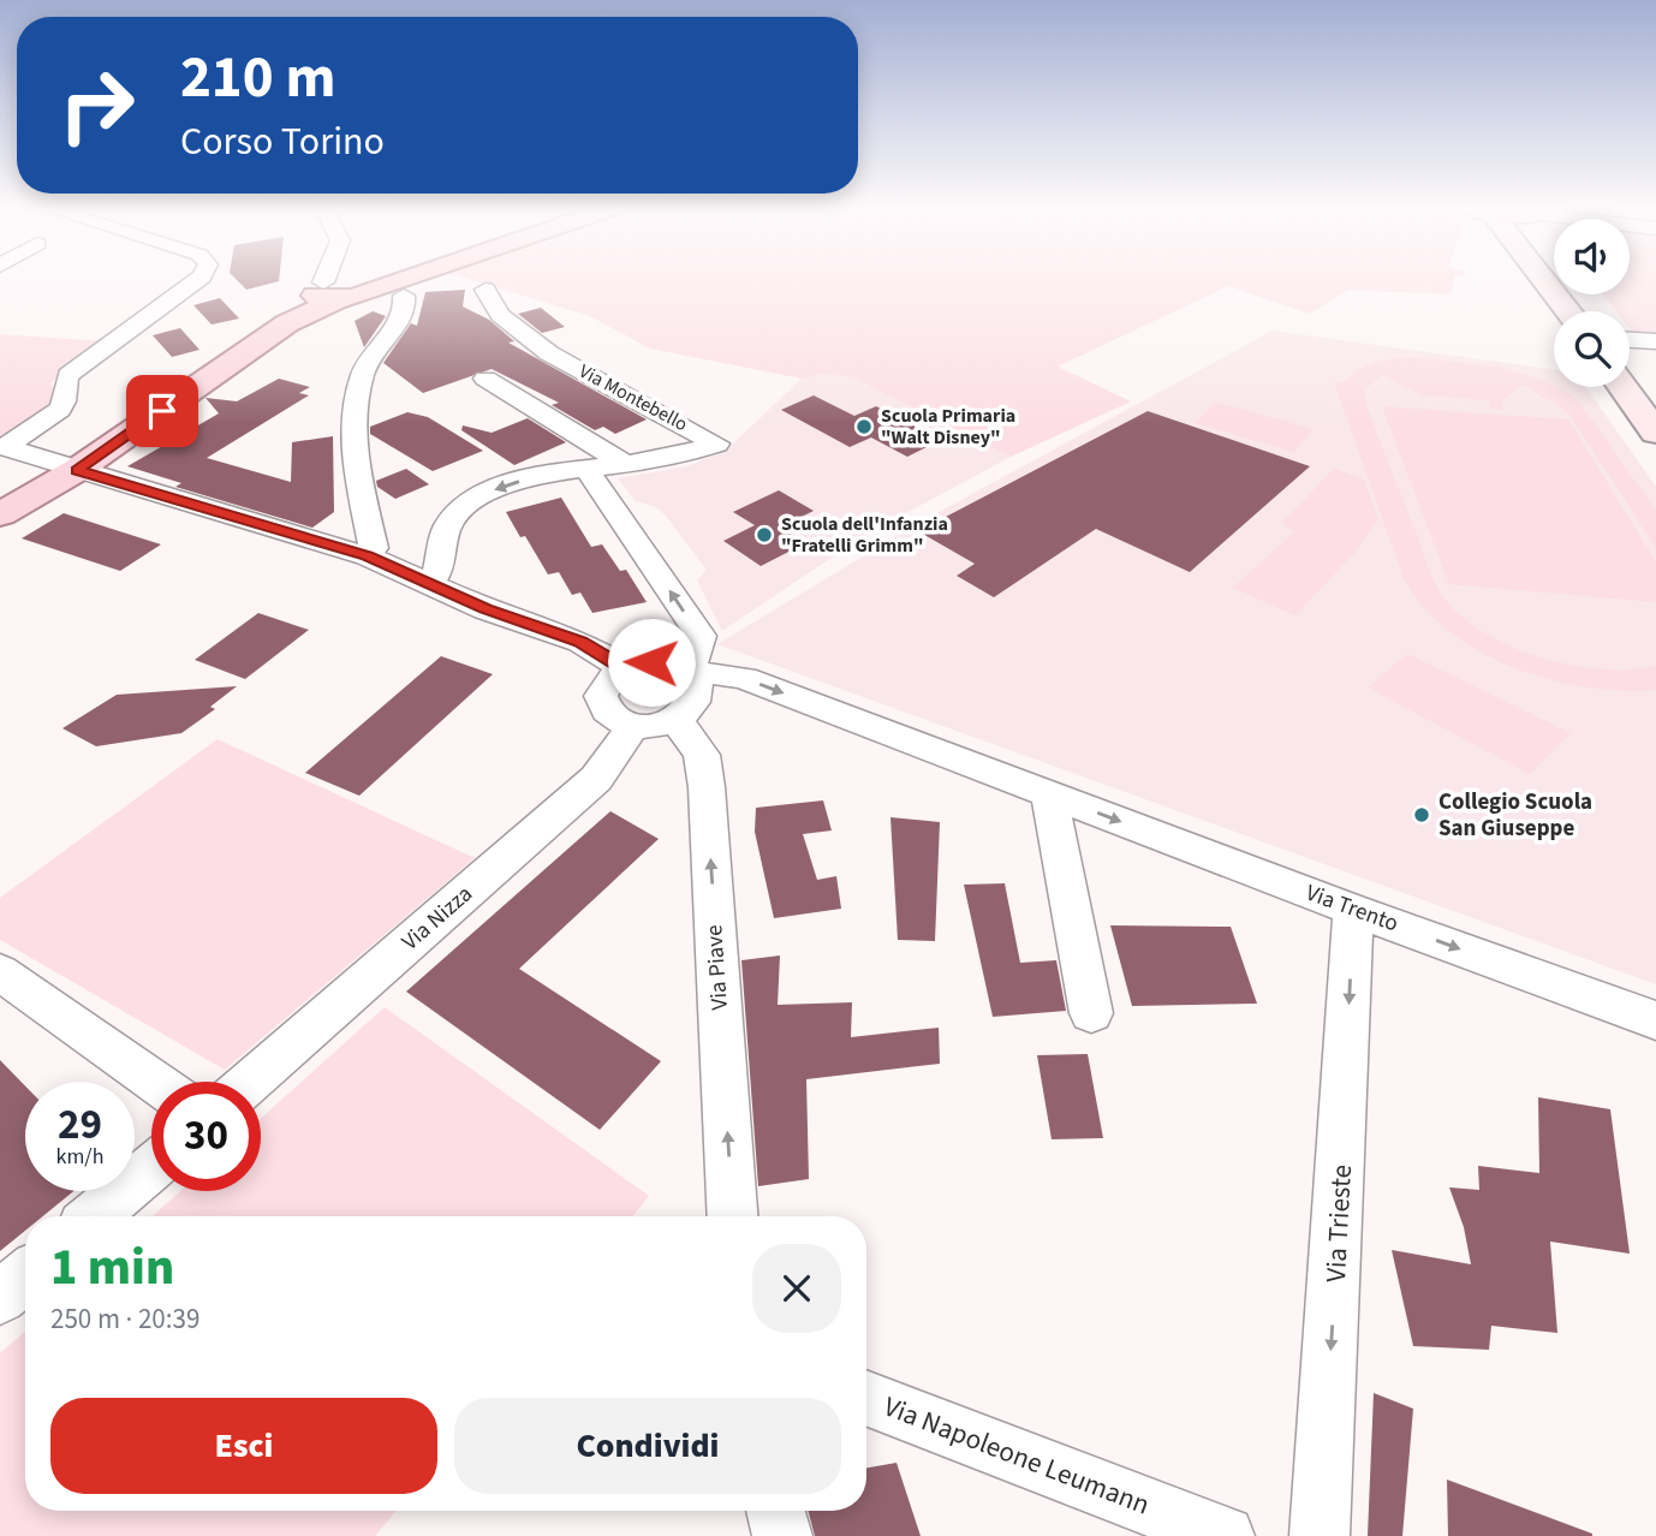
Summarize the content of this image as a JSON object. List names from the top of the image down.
{
  "streets": {
    "street": [
      "Via Montebello",
      "Via Trento",
      "Via Nizza",
      "Via Piave",
      "Via Trieste",
      "Via Napoleone Leumann"
    ]
  },
  "crossings": [
    ["Via Trento", "Via Nizza"],
    ["Via Trento", "Via Piave"],
    ["Via Trento", "Via Trieste"],
    ["Via Nizza", "Via Piave"]
  ],
  "one_way": ["Via Trento", "Via Piave", "Via Trieste"],
  "places": ["Scuola Primaria \"Walt Disney\"", "Scuola dell'Infanzia \"Fratelli Grimm\"", "Collegio Scuola San Giuseppe"],
  "page": {
    "turn": ["210 m", "Corso Torino"],
    "speed": "29 km/h",
    "limit": "30",
    "heading": ["1 min", "250 m · 20:39"],
    "buttons": ["Esci", "Condividi"]
  }
}
